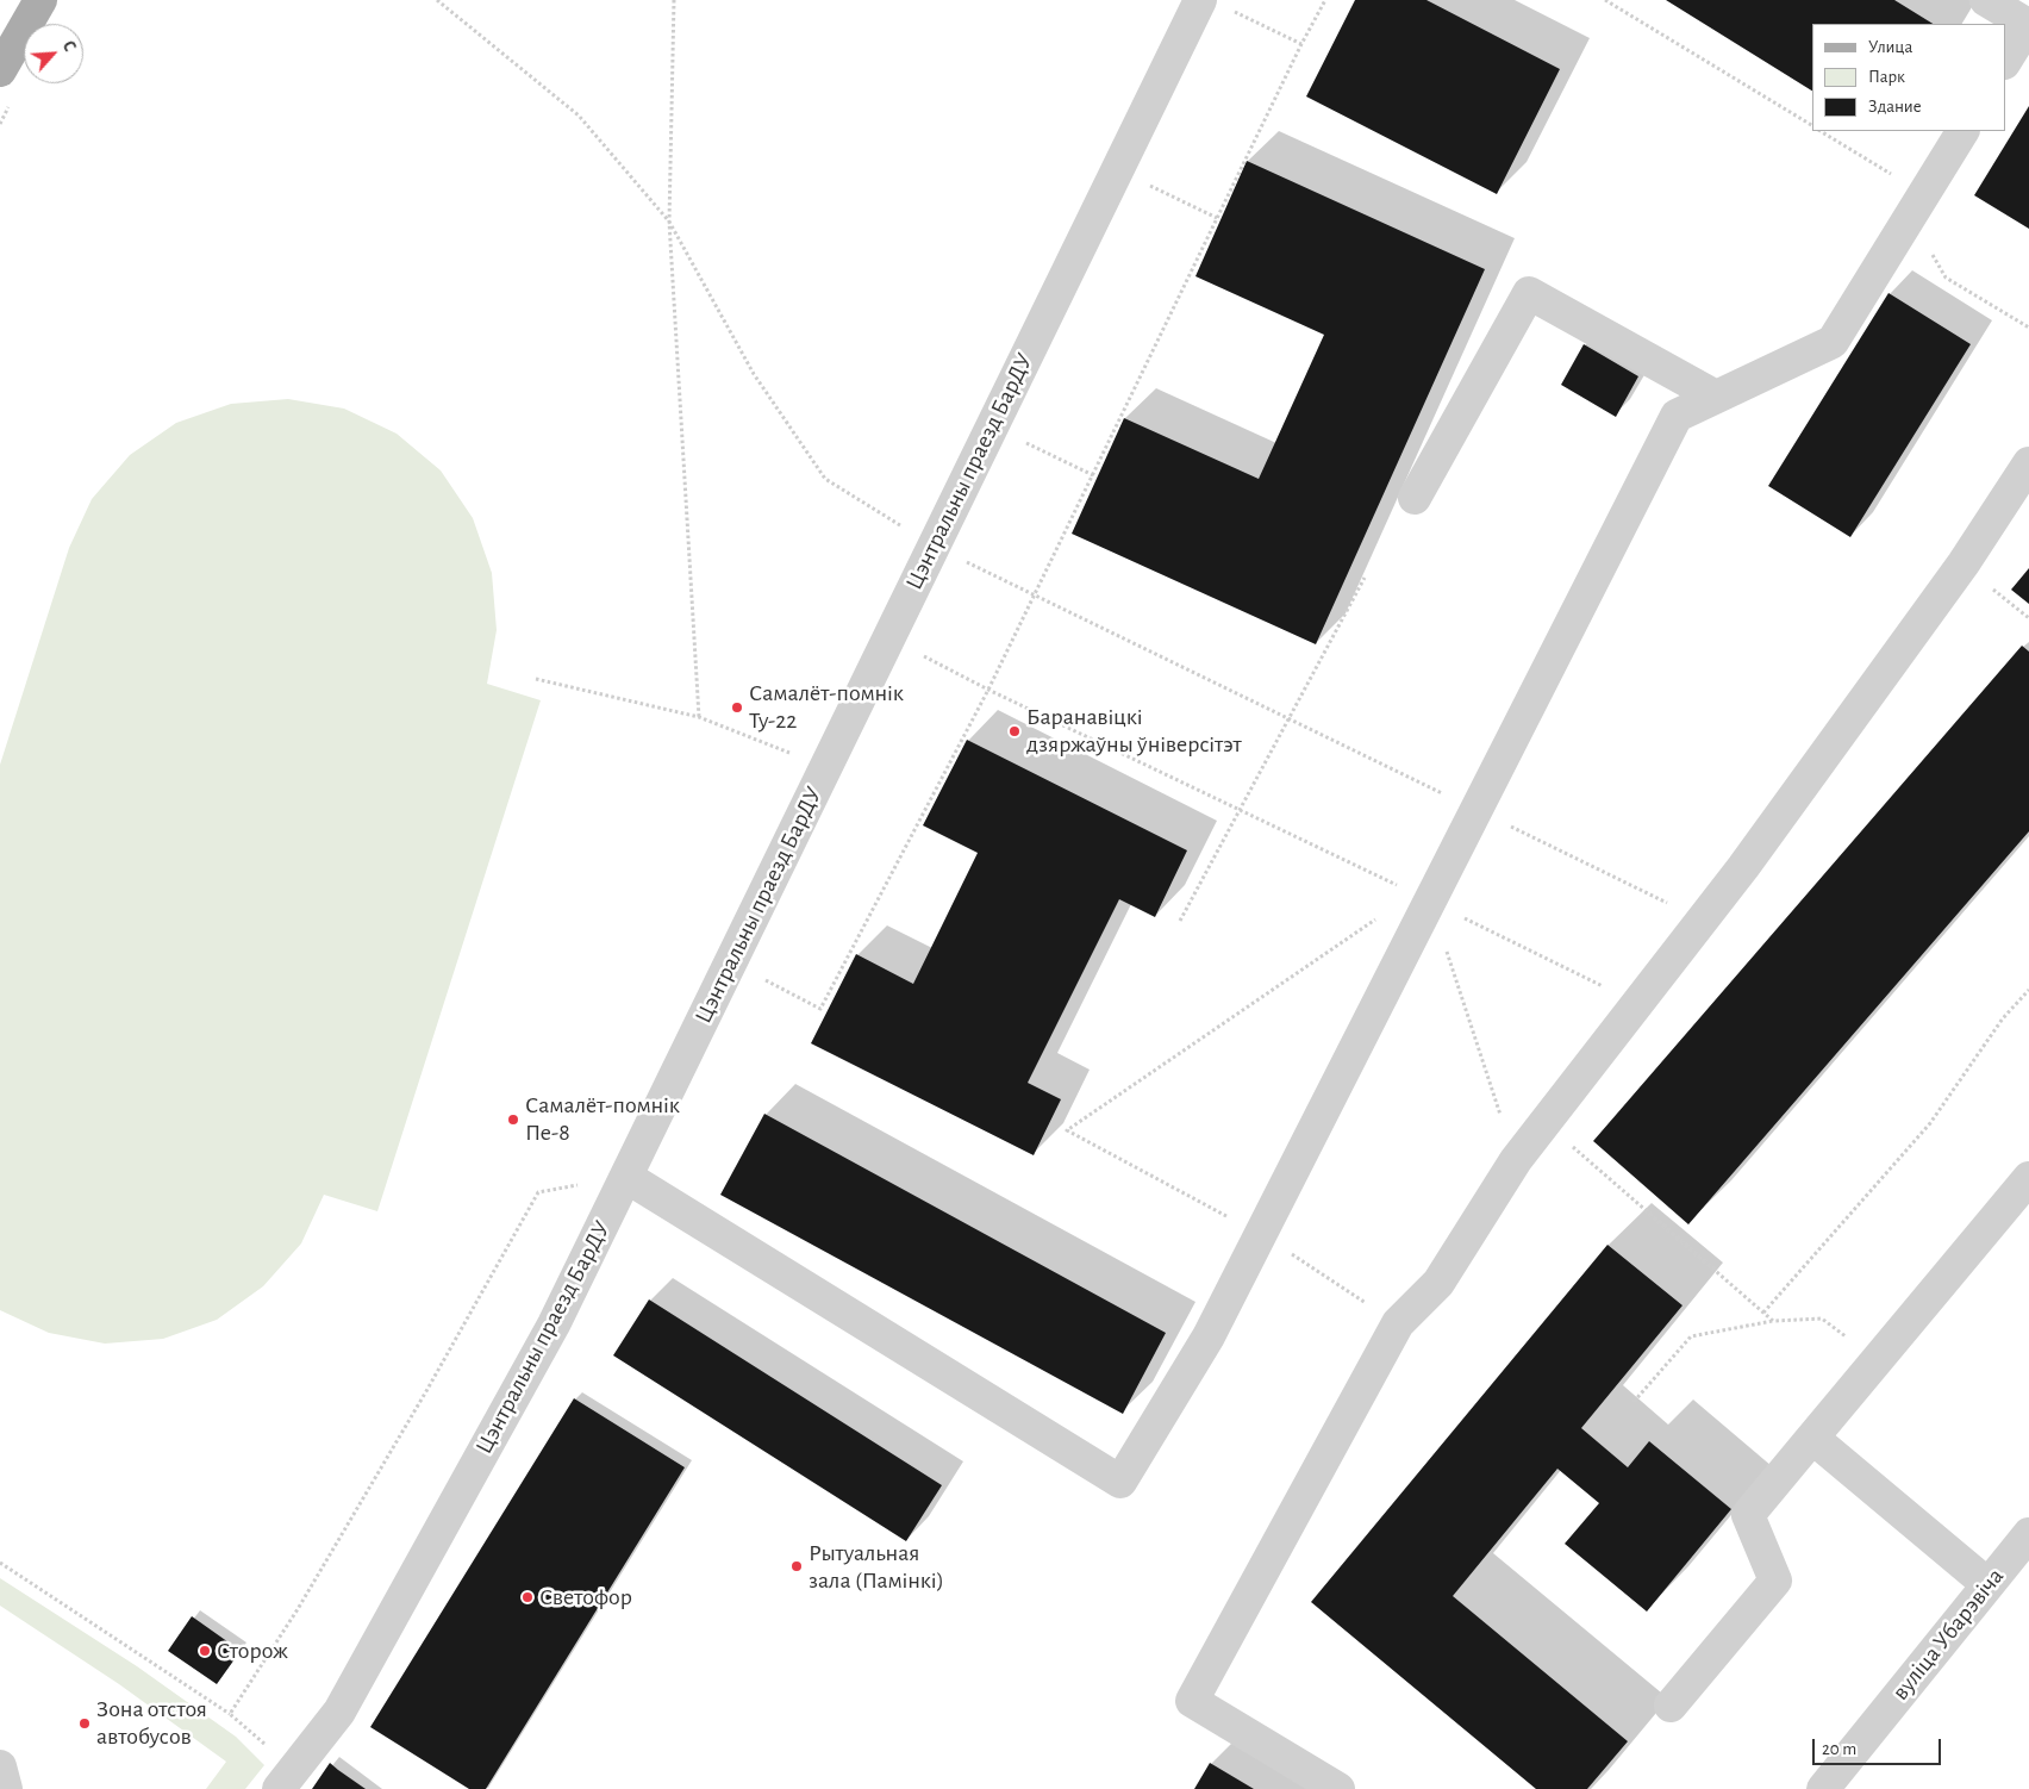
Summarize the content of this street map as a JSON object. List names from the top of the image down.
{
  "streets": {
    "street": ["Цэнтральны праезд БарДУ", "вуліца Убарэвіча"]
  },
  "places": [
    "Самалёт-помнік Ту-22",
    "Баранавіцкі дзяржаўны ўніверсітэт",
    "Самалёт-помнік Пе-8",
    "Рытуальная зала (Памінкі)",
    "Светофор",
    "Сторож",
    "Зона отстоя автобусов"
  ],
  "legend": ["Улица", "Парк", "Здание"],
  "scale_bar": "20 m",
  "north": "top right"
}
